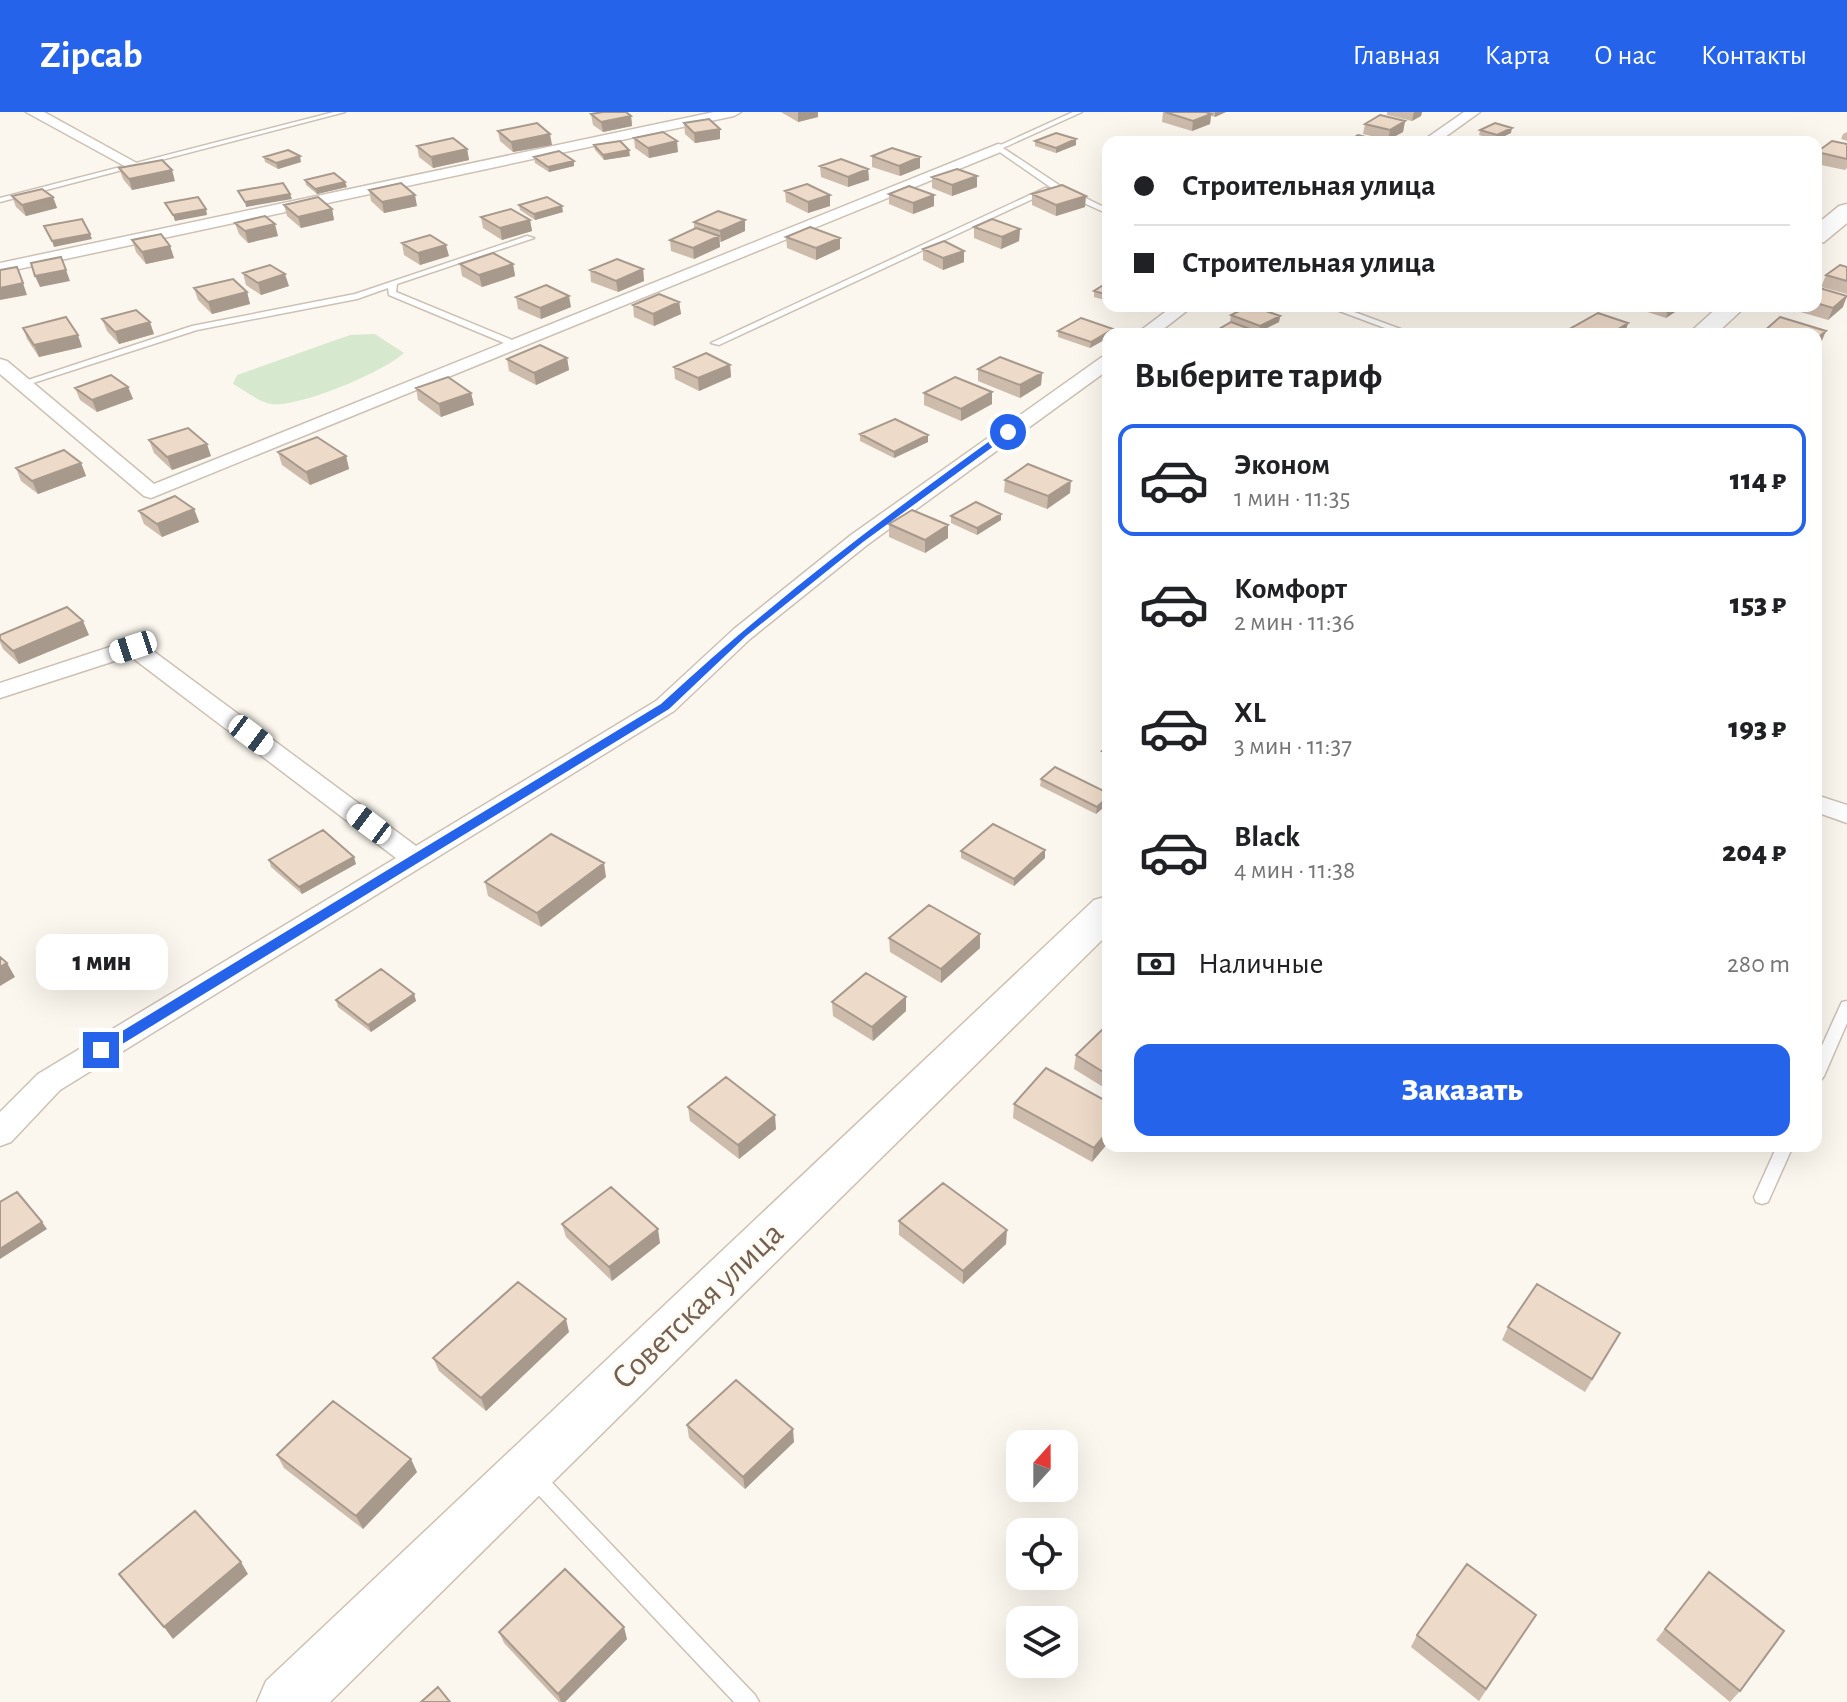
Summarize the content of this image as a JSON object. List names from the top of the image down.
{
  "streets": {
    "main road": ["Советская улица"]
  },
  "north": "top",
  "page": {
    "header": "Zipcab",
    "nav": [
      "Главная",
      "Карта",
      "О нас",
      "Контакты"
    ],
    "banner": ["Строительная улица", "Строительная улица"],
    "heading": "Выберите тариф",
    "list": [
      {
        "name": "Эконом",
        "note": "1 мин · 11:35",
        "value": "114 ₽"
      },
      {
        "name": "Комфорт",
        "note": "2 мин · 11:36",
        "value": "153 ₽"
      },
      {
        "name": "XL",
        "note": "3 мин · 11:37",
        "value": "193 ₽"
      },
      {
        "name": "Black",
        "note": "4 мин · 11:38",
        "value": "204 ₽"
      }
    ],
    "pay": ["Наличные", "280 m"],
    "bubble": "1 мин",
    "buttons": "Заказать"
  }
}
